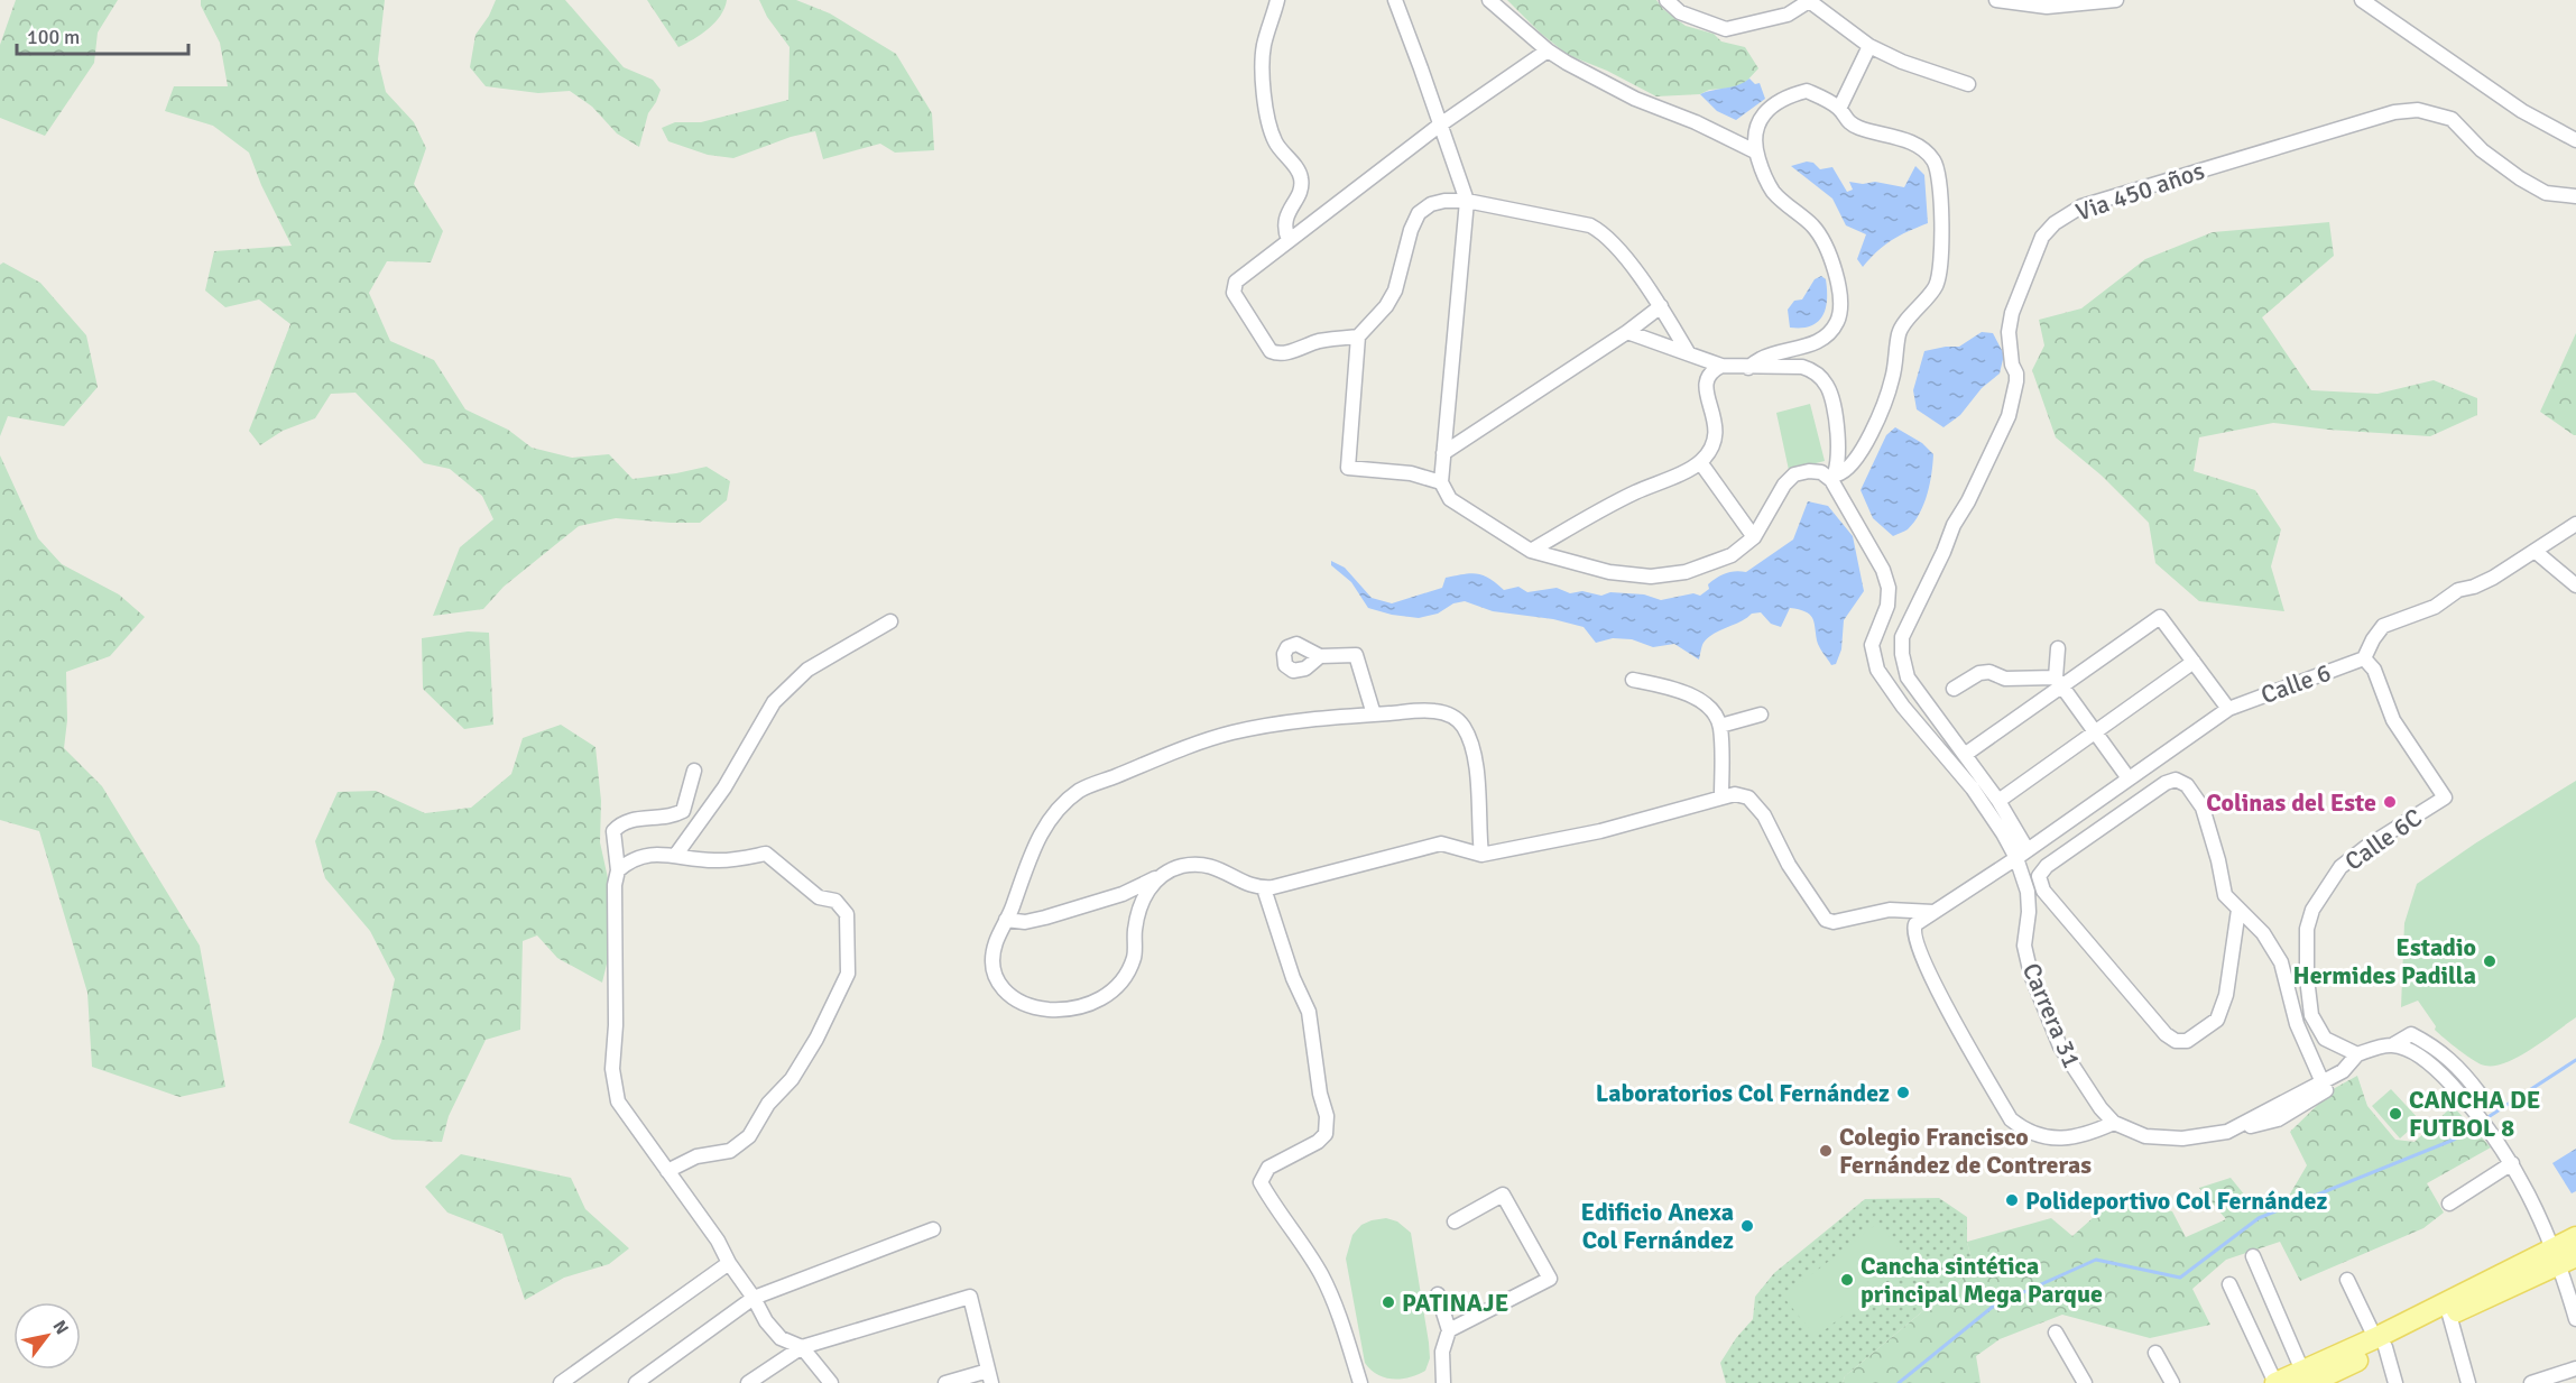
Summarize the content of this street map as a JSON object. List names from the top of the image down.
{
  "streets": {
    "street": [
      "Via 450 años",
      "Calle 6",
      "Calle 6C",
      "Carrera 31"
    ]
  },
  "crossings": [
    ["Via 450 años", "Calle 6"],
    ["Via 450 años", "Carrera 31"],
    ["Calle 6", "Calle 6C"],
    ["Calle 6", "Carrera 31"]
  ],
  "places": [
    "Colinas del Este",
    "Estadio Hermides Padilla",
    "Laboratorios Col Fernández",
    "CANCHA DE FUTBOL 8",
    "Colegio Francisco Fernández de Contreras",
    "Polideportivo Col Fernández",
    "Edificio Anexa Col Fernández",
    "Cancha sintética principal Mega Parque",
    "PATINAJE"
  ],
  "scale_bar": "100 m",
  "north": "top right"
}
